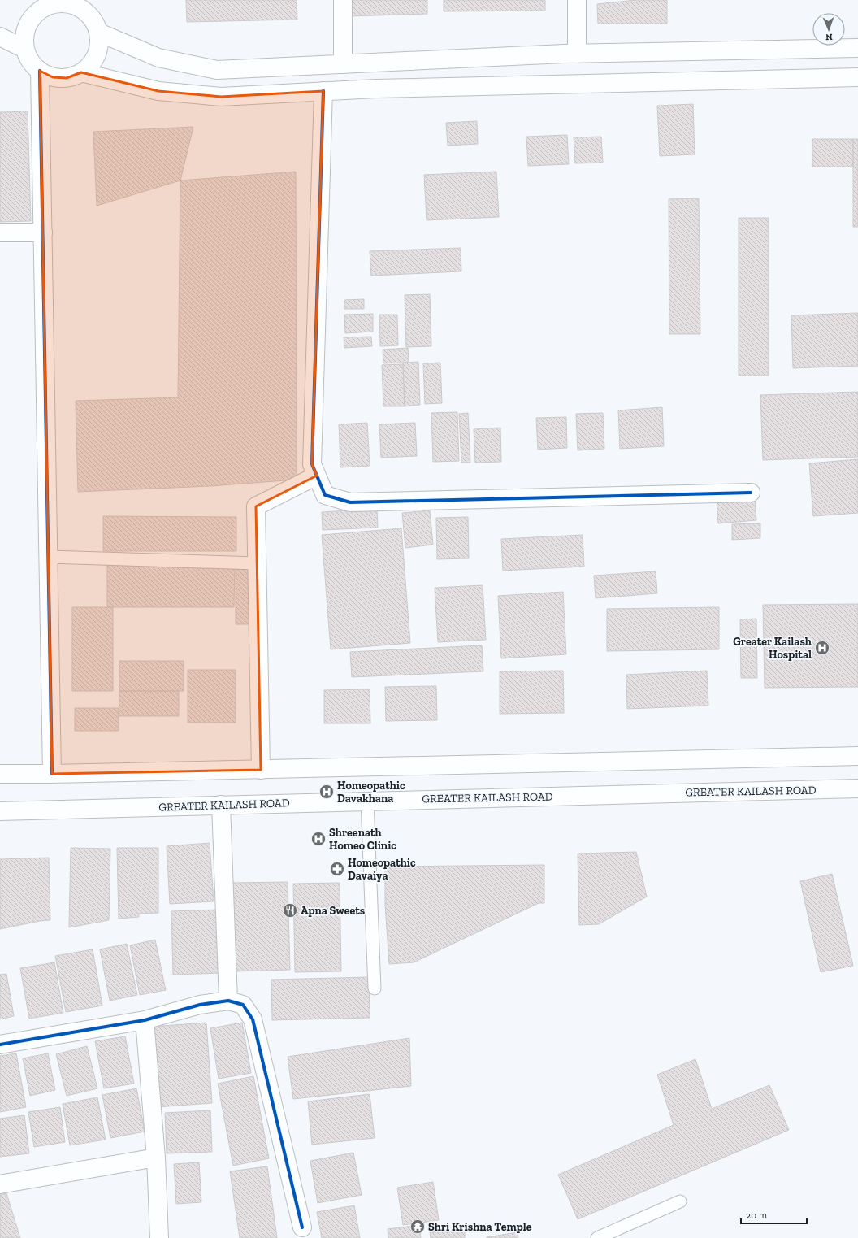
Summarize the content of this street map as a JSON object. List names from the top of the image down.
{
  "streets": {
    "main road": ["GREATER KAILASH ROAD"]
  },
  "places": {
    "hospital": ["Greater Kailash Hospital", "Homeopathic Davakhana", "Shreenath Homeo Clinic"],
    "pharmacy": ["Homeopathic Davaiya"],
    "restaurant": ["Apna Sweets"],
    "temple": ["Shri Krishna Temple"]
  },
  "scale_bar": "20 m",
  "north": "bottom"
}
